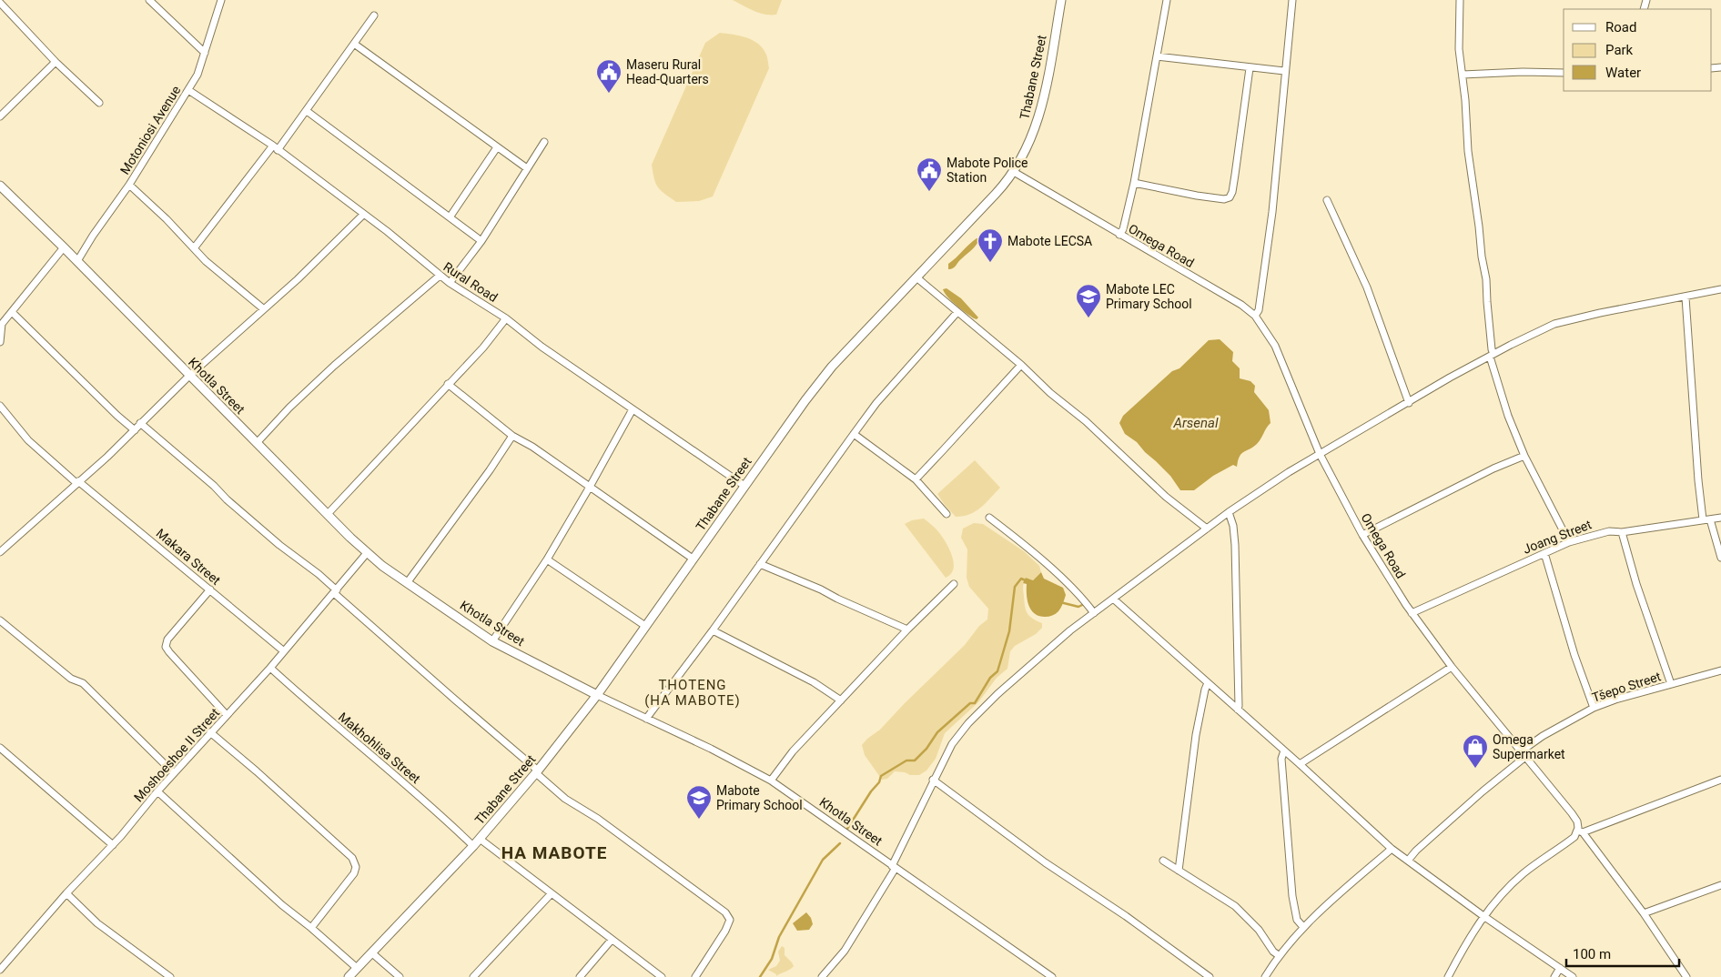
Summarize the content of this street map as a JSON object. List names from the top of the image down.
{
  "streets": {
    "street": [
      "Thabane Street",
      "Motoniosi Avenue",
      "Omega Road",
      "Rural Road",
      "Khotla Street",
      "Joang Street",
      "Makara Street",
      "Tšepo Street",
      "Makhohlisa Street",
      "Moshoeshoe II Street"
    ]
  },
  "crossings": [
    ["Thabane Street", "Omega Road"],
    ["Thabane Street", "Rural Road"],
    ["Thabane Street", "Khotla Street"],
    ["Thabane Street", "Makhohlisa Street"],
    ["Motoniosi Avenue", "Rural Road"],
    ["Motoniosi Avenue", "Khotla Street"],
    ["Omega Road", "Joang Street"],
    ["Omega Road", "Tšepo Street"],
    ["Khotla Street", "Moshoeshoe II Street"],
    ["Makara Street", "Moshoeshoe II Street"],
    ["Makhohlisa Street", "Moshoeshoe II Street"]
  ],
  "districts": ["THOTENG (HA MABOTE)", "HA MABOTE"],
  "water": ["Arsenal"],
  "places": {
    "public building": ["Maseru Rural Head-Quarters", "Mabote Police Station"],
    "church": ["Mabote LECSA"],
    "school or university": ["Mabote LEC Primary School", "Mabote Primary School"],
    "shop": ["Omega Supermarket"]
  },
  "legend": ["Road", "Park", "Water"],
  "scale_bar": "100 m"
}
